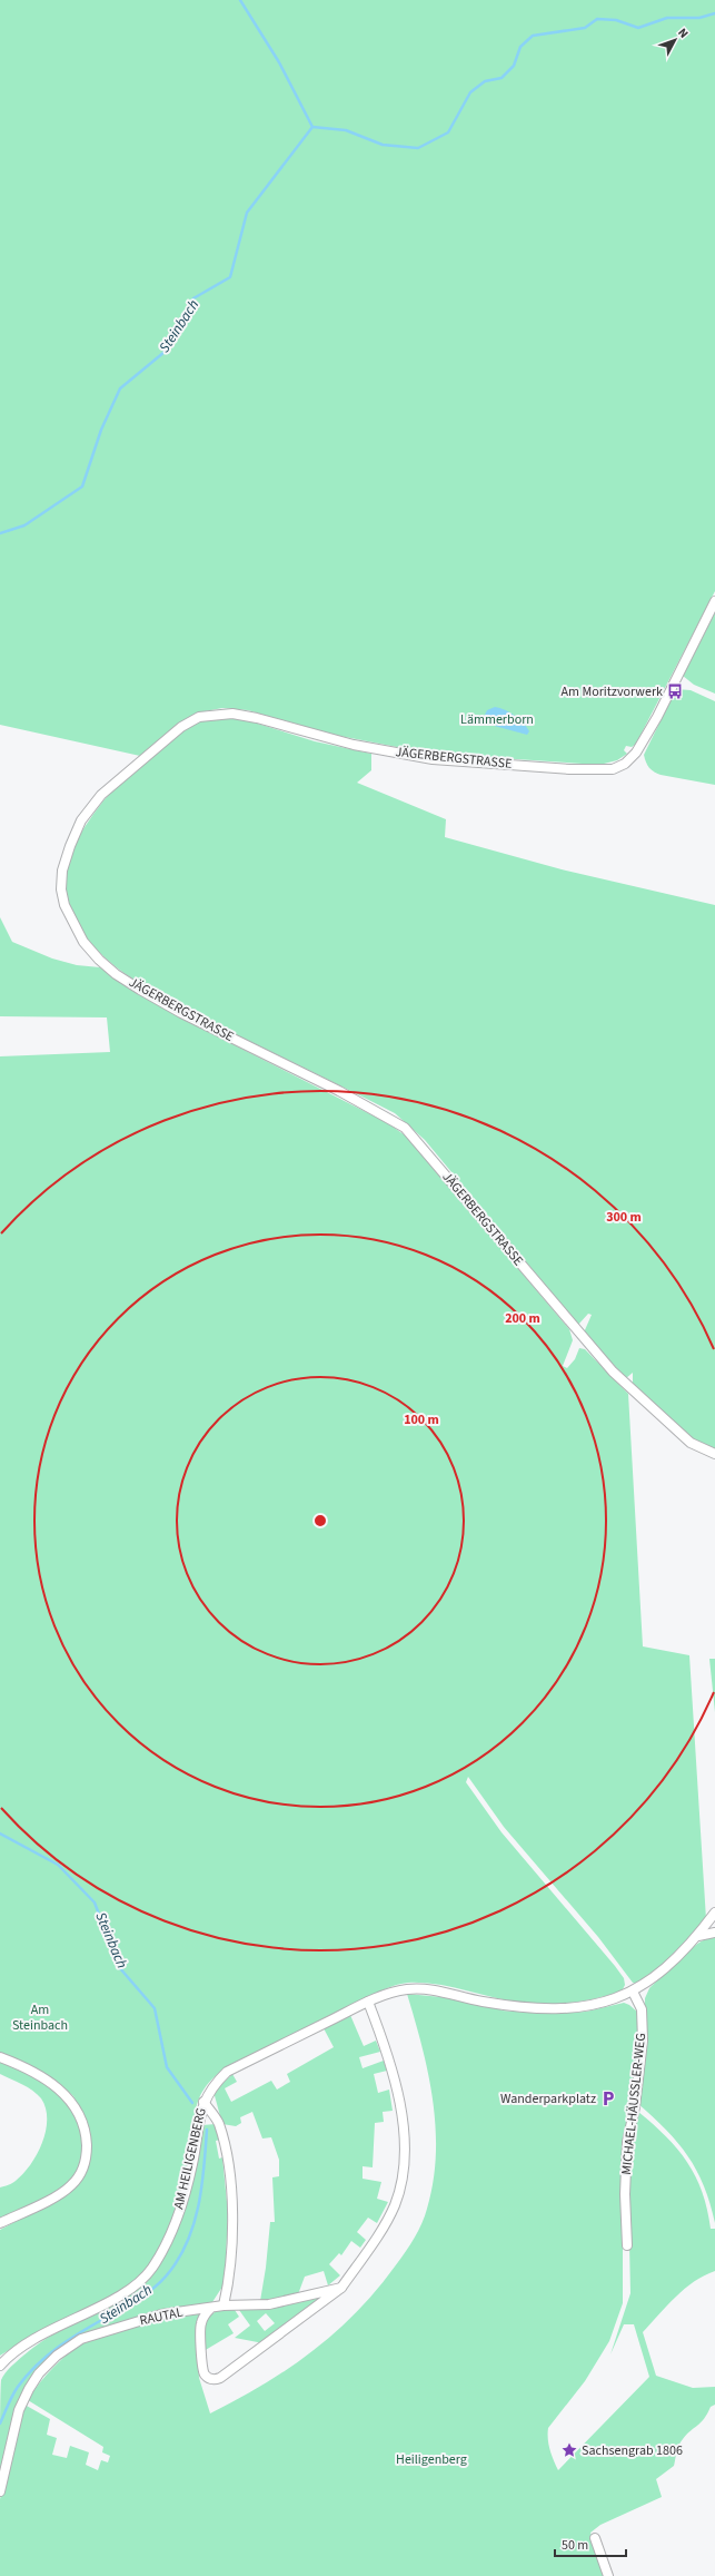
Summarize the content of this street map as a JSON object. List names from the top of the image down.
{
  "streets": {
    "street": [
      "JÄGERBERGSTRASSE",
      "MICHAEL-HÄUSSLER-WEG",
      "AM HEILIGENBERG",
      "RAUTAL"
    ]
  },
  "crossings": [
    ["MICHAEL-HÄUSSLER-WEG", "AM HEILIGENBERG"]
  ],
  "water": ["Steinbach"],
  "parks": ["Lämmerborn", "Am Steinbach", "Heiligenberg"],
  "places": {
    "bus stop": ["Am Moritzvorwerk"],
    "parking": ["Wanderparkplatz"],
    "place": ["Sachsengrab 1806"]
  },
  "scale_bar": "50 m",
  "north": "top right",
  "rings": ["300 m", "200 m", "100 m"]
}
